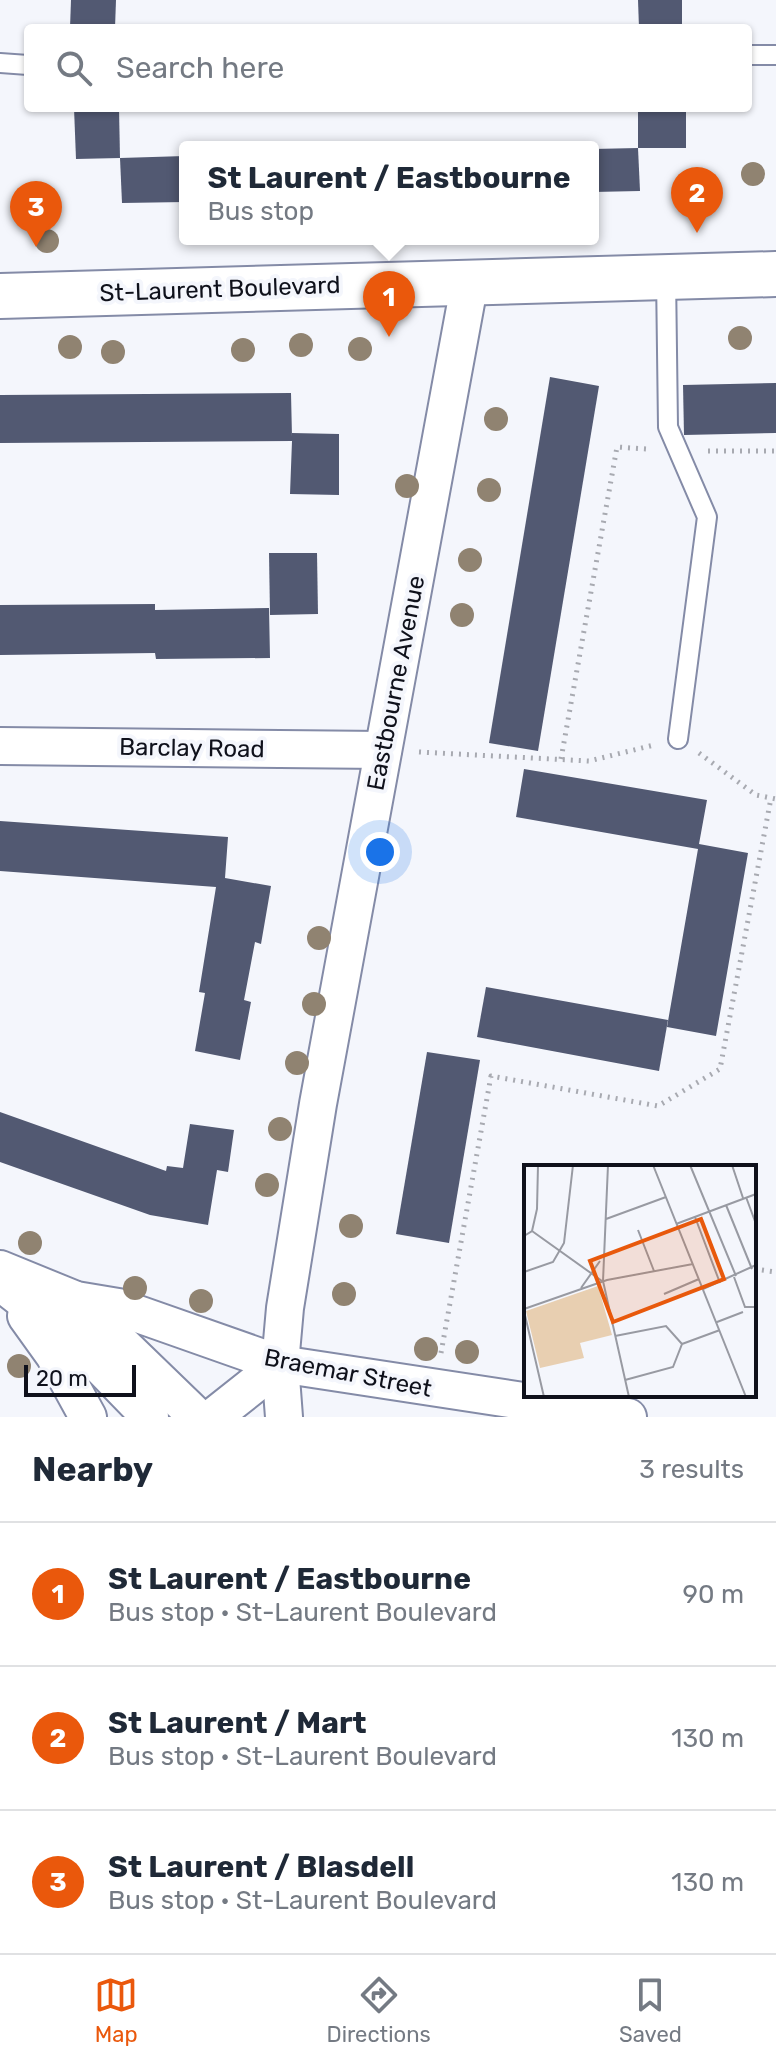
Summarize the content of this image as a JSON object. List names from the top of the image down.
{
  "streets": {
    "street": [
      "St-Laurent Boulevard",
      "Eastbourne Avenue",
      "Barclay Road",
      "Braemar Street"
    ]
  },
  "crossings": [
    ["St-Laurent Boulevard", "Eastbourne Avenue"],
    ["Eastbourne Avenue", "Barclay Road"],
    ["Eastbourne Avenue", "Braemar Street"]
  ],
  "scale_bar": "20 m",
  "page": {
    "search": "Search here",
    "popup": ["St Laurent / Eastbourne", "Bus stop"],
    "pins": ["2", "3", "1"],
    "scale": "20 m",
    "heading": ["Nearby", "3 results"],
    "list": [
      {
        "mark": "1",
        "name": "St Laurent / Eastbourne",
        "note": "Bus stop · St-Laurent Boulevard",
        "value": "90 m"
      },
      {
        "mark": "2",
        "name": "St Laurent / Mart",
        "note": "Bus stop · St-Laurent Boulevard",
        "value": "130 m"
      },
      {
        "mark": "3",
        "name": "St Laurent / Blasdell",
        "note": "Bus stop · St-Laurent Boulevard",
        "value": "130 m"
      }
    ],
    "nav": ["Map", "Directions", "Saved"]
  }
}
